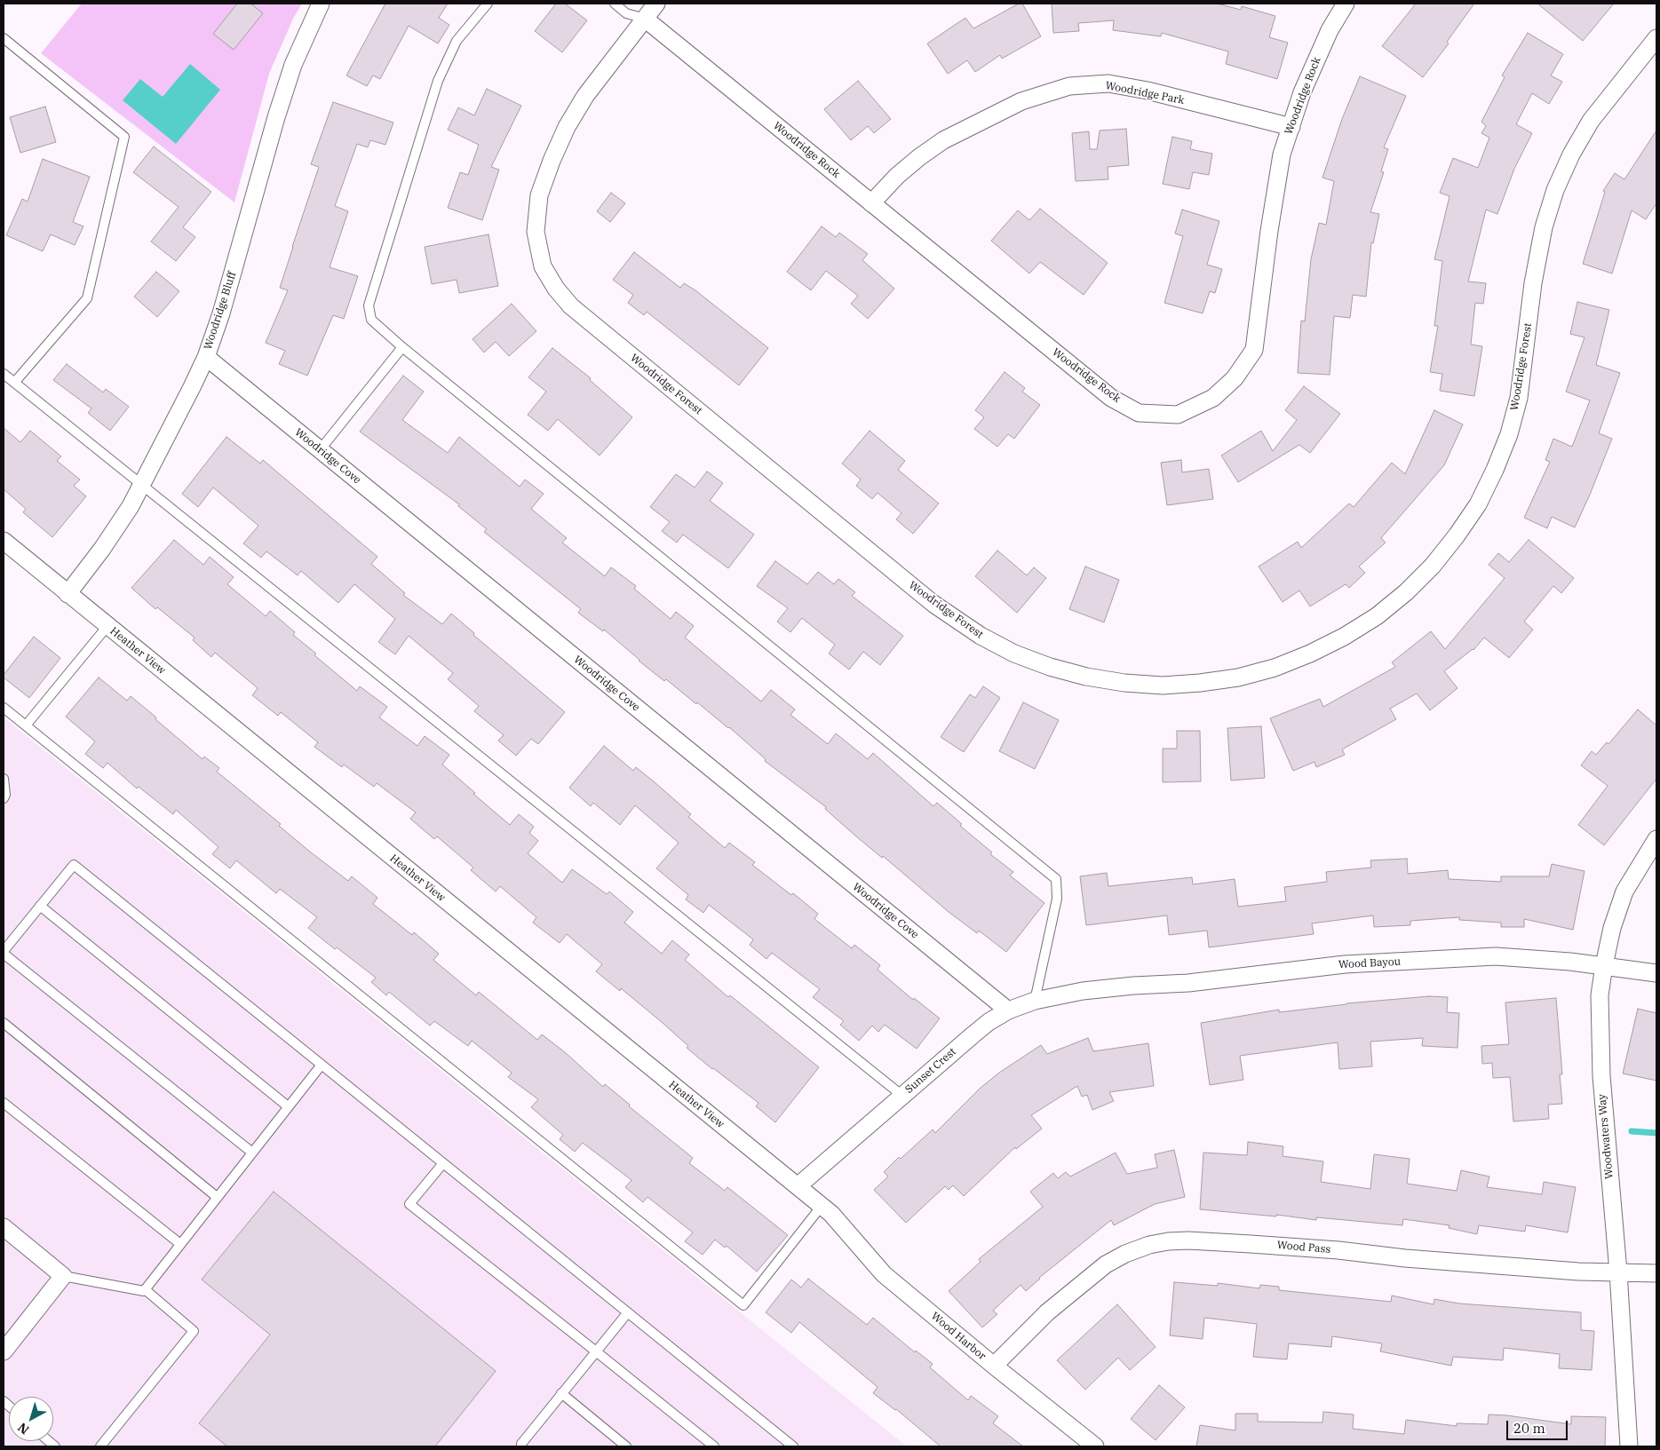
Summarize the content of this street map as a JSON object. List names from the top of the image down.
{
  "streets": {
    "street": [
      "Woodridge Park",
      "Woodridge Rock",
      "Woodridge Bluff",
      "Woodridge Forest",
      "Woodridge Cove",
      "Heather View",
      "Wood Bayou",
      "Sunset Crest",
      "Woodwaters Way",
      "Wood Pass",
      "Wood Harbor"
    ]
  },
  "crossings": [
    ["Woodridge Park", "Woodridge Rock"],
    ["Woodridge Rock", "Woodridge Forest"],
    ["Woodridge Bluff", "Woodridge Cove"],
    ["Woodridge Bluff", "Heather View"],
    ["Woodridge Cove", "Sunset Crest"],
    ["Heather View", "Sunset Crest"],
    ["Heather View", "Wood Harbor"],
    ["Wood Bayou", "Sunset Crest"],
    ["Wood Bayou", "Woodwaters Way"],
    ["Woodwaters Way", "Wood Pass"],
    ["Wood Pass", "Wood Harbor"]
  ],
  "scale_bar": "20 m",
  "north": "bottom left"
}
